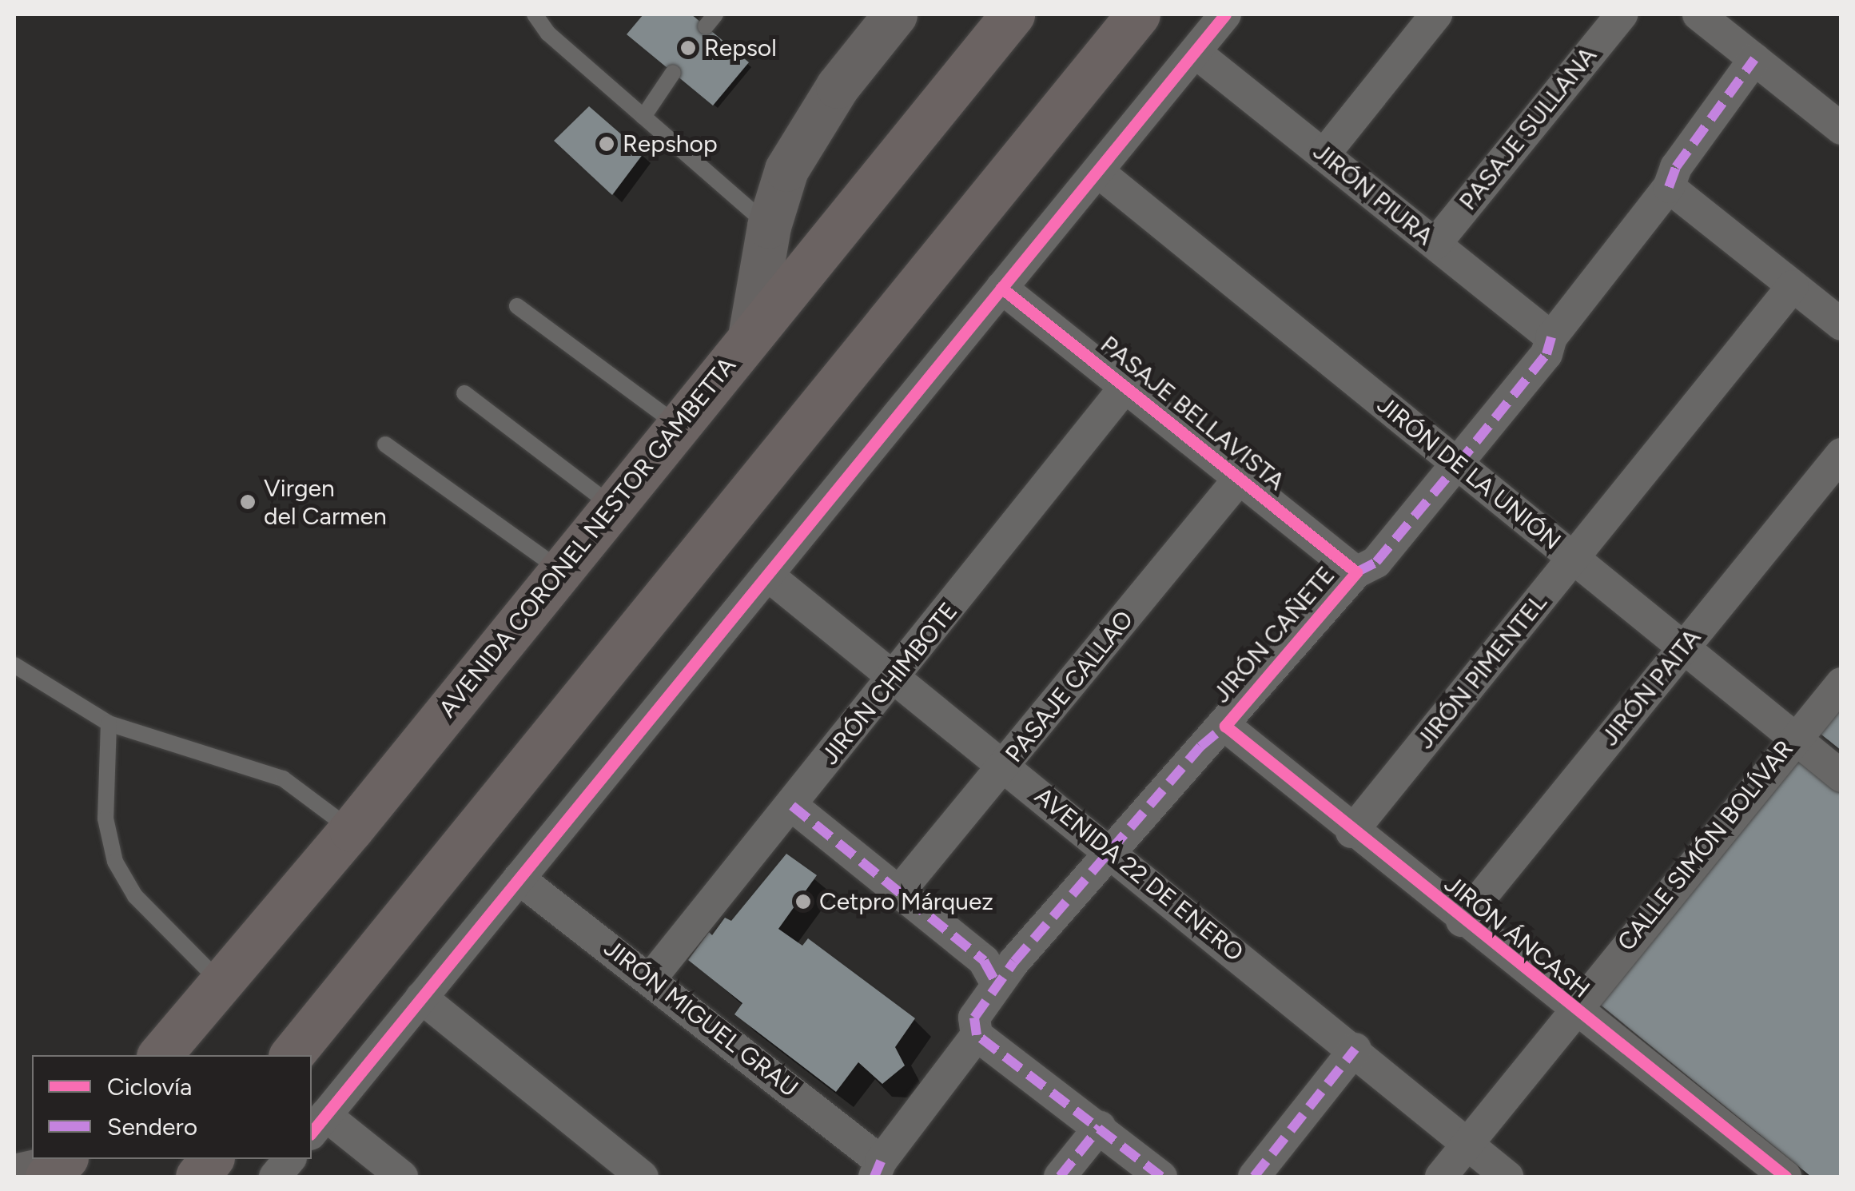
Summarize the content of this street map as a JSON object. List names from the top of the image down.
{
  "streets": {
    "highway": ["AVENIDA CORONEL NESTOR GAMBETTA"],
    "street": [
      "PASAJE SULLANA",
      "JIRÓN PIURA",
      "PASAJE BELLAVISTA",
      "JIRÓN DE LA UNIÓN",
      "JIRÓN CAÑETE",
      "JIRÓN PIMENTEL",
      "JIRÓN CHIMBOTE",
      "PASAJE CALLAO",
      "JIRÓN PAITA",
      "CALLE SIMÓN BOLÍVAR",
      "AVENIDA 22 DE ENERO",
      "JIRÓN ÁNCASH",
      "JIRÓN MIGUEL GRAU"
    ]
  },
  "crossings": [
    ["PASAJE SULLANA", "JIRÓN PIURA"],
    ["JIRÓN PIURA", "JIRÓN CAÑETE"],
    ["PASAJE BELLAVISTA", "JIRÓN CAÑETE"],
    ["PASAJE BELLAVISTA", "JIRÓN CHIMBOTE"],
    ["PASAJE BELLAVISTA", "PASAJE CALLAO"],
    ["JIRÓN DE LA UNIÓN", "JIRÓN CAÑETE"],
    ["JIRÓN DE LA UNIÓN", "JIRÓN PIMENTEL"],
    ["JIRÓN DE LA UNIÓN", "JIRÓN PAITA"],
    ["JIRÓN DE LA UNIÓN", "CALLE SIMÓN BOLÍVAR"],
    ["JIRÓN CAÑETE", "AVENIDA 22 DE ENERO"],
    ["JIRÓN CAÑETE", "JIRÓN ÁNCASH"],
    ["JIRÓN PIMENTEL", "JIRÓN ÁNCASH"],
    ["JIRÓN CHIMBOTE", "AVENIDA 22 DE ENERO"],
    ["JIRÓN CHIMBOTE", "JIRÓN MIGUEL GRAU"],
    ["PASAJE CALLAO", "AVENIDA 22 DE ENERO"],
    ["JIRÓN PAITA", "JIRÓN ÁNCASH"],
    ["CALLE SIMÓN BOLÍVAR", "AVENIDA 22 DE ENERO"],
    ["CALLE SIMÓN BOLÍVAR", "JIRÓN ÁNCASH"]
  ],
  "places": [
    "Repsol",
    "Repshop",
    "Virgen del Carmen",
    "Cetpro Márquez"
  ],
  "legend": ["Ciclovía", "Sendero"]
}
